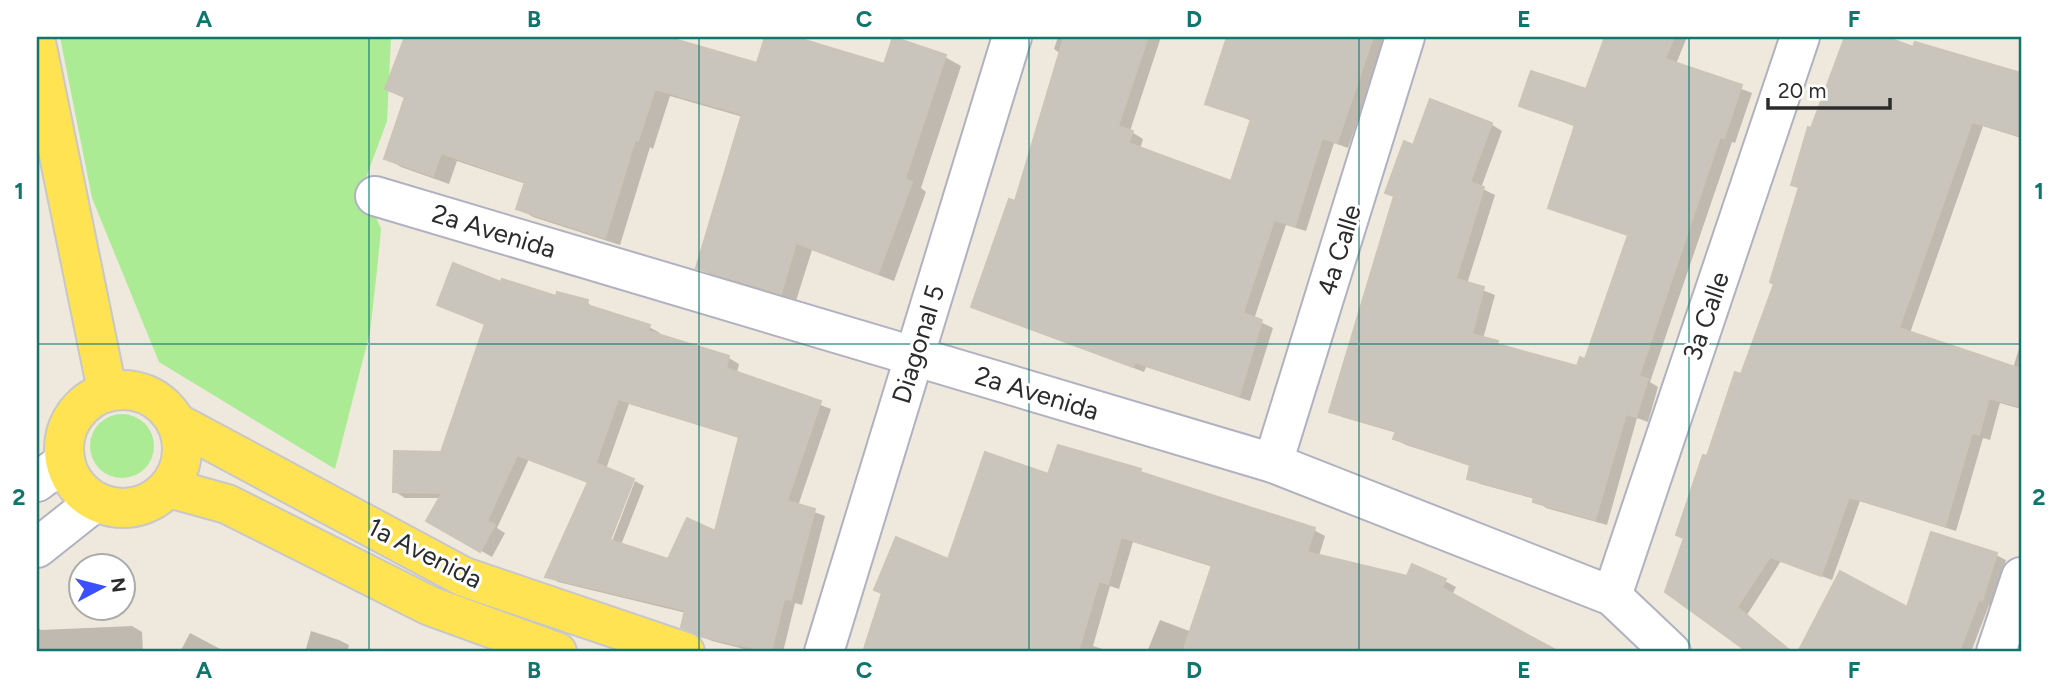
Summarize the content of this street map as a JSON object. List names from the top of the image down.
{
  "streets": {
    "main road": ["1a Avenida"],
    "street": [
      "2a Avenida",
      "4a Calle",
      "3a Calle",
      "Diagonal 5"
    ]
  },
  "crossings": [
    ["2a Avenida", "4a Calle"],
    ["2a Avenida", "3a Calle"],
    ["2a Avenida", "Diagonal 5"]
  ],
  "scale_bar": "20 m",
  "north": "right",
  "grid": {
    "columns": [
      "A",
      "B",
      "C",
      "D",
      "E",
      "F"
    ],
    "rows": ["1", "2"]
  }
}
